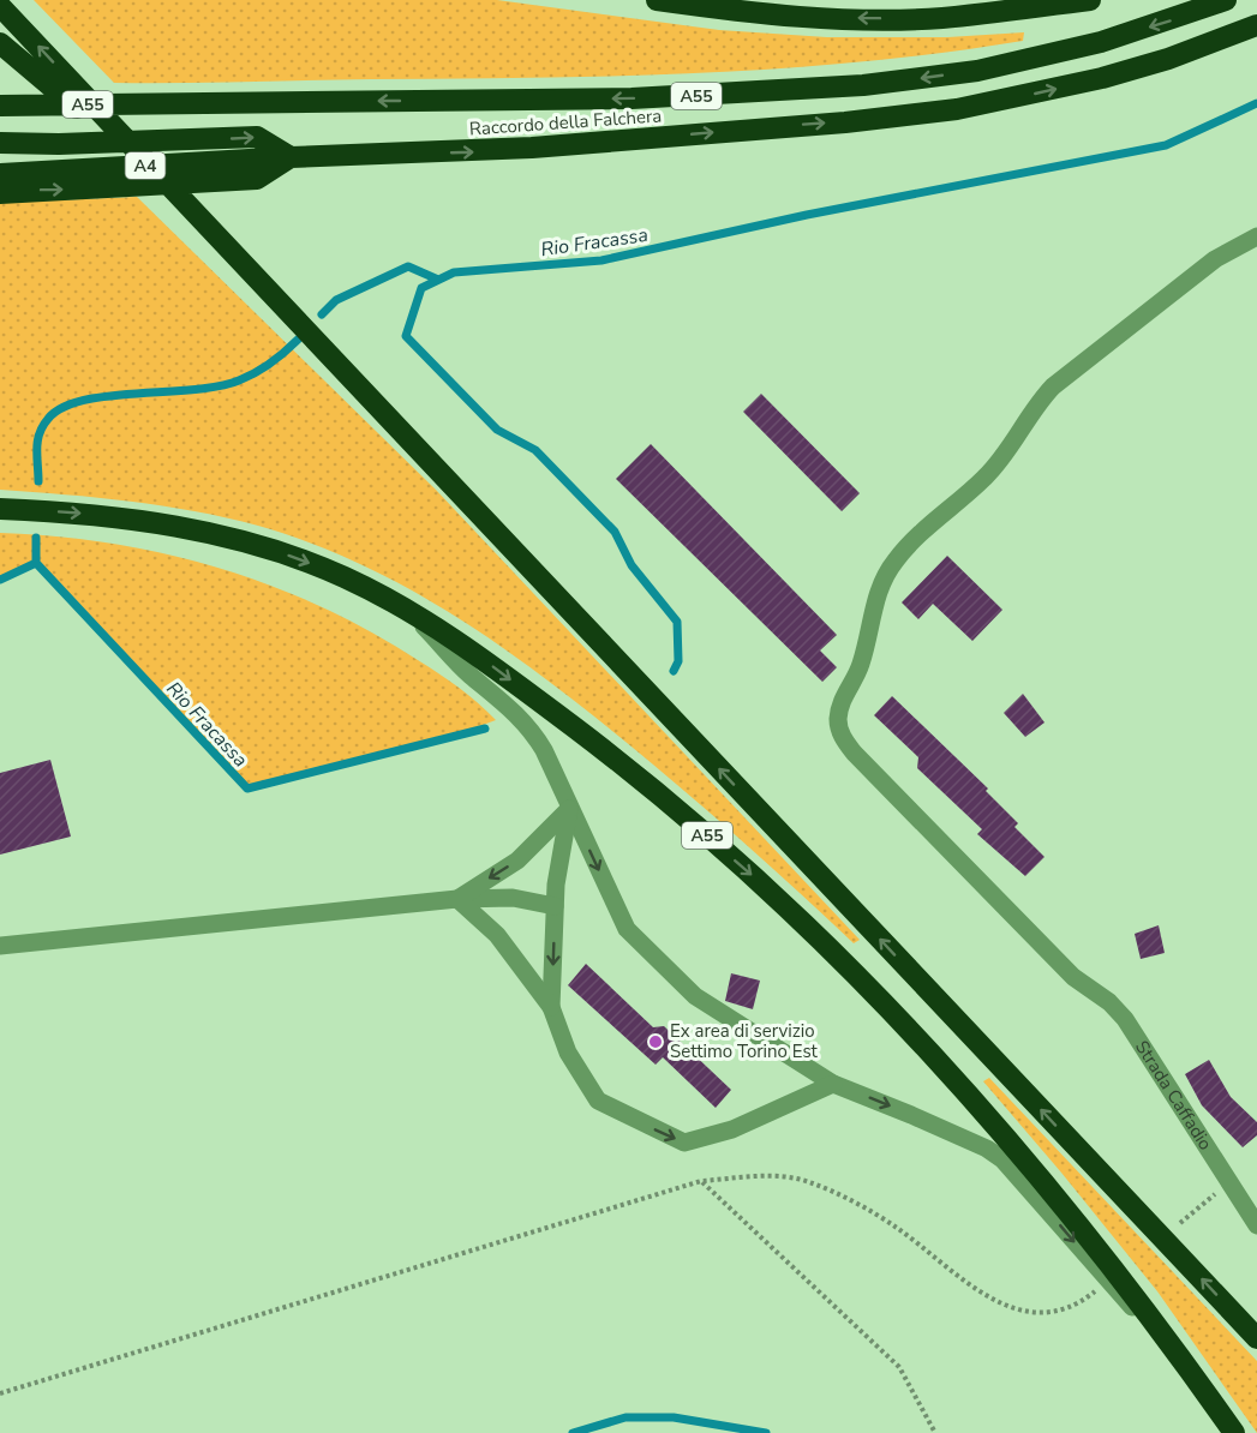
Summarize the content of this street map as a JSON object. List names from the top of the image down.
{
  "streets": {
    "highway": ["A55", "Raccordo della Falchera", "A4"],
    "street": ["Strada Caffadio"]
  },
  "crossings": [
    ["A55", "Raccordo della Falchera"],
    ["A55", "A4"],
    ["Raccordo della Falchera", "A4"]
  ],
  "water": ["Rio Fracassa"],
  "places": ["Ex area di servizio Settimo Torino Est"]
}
